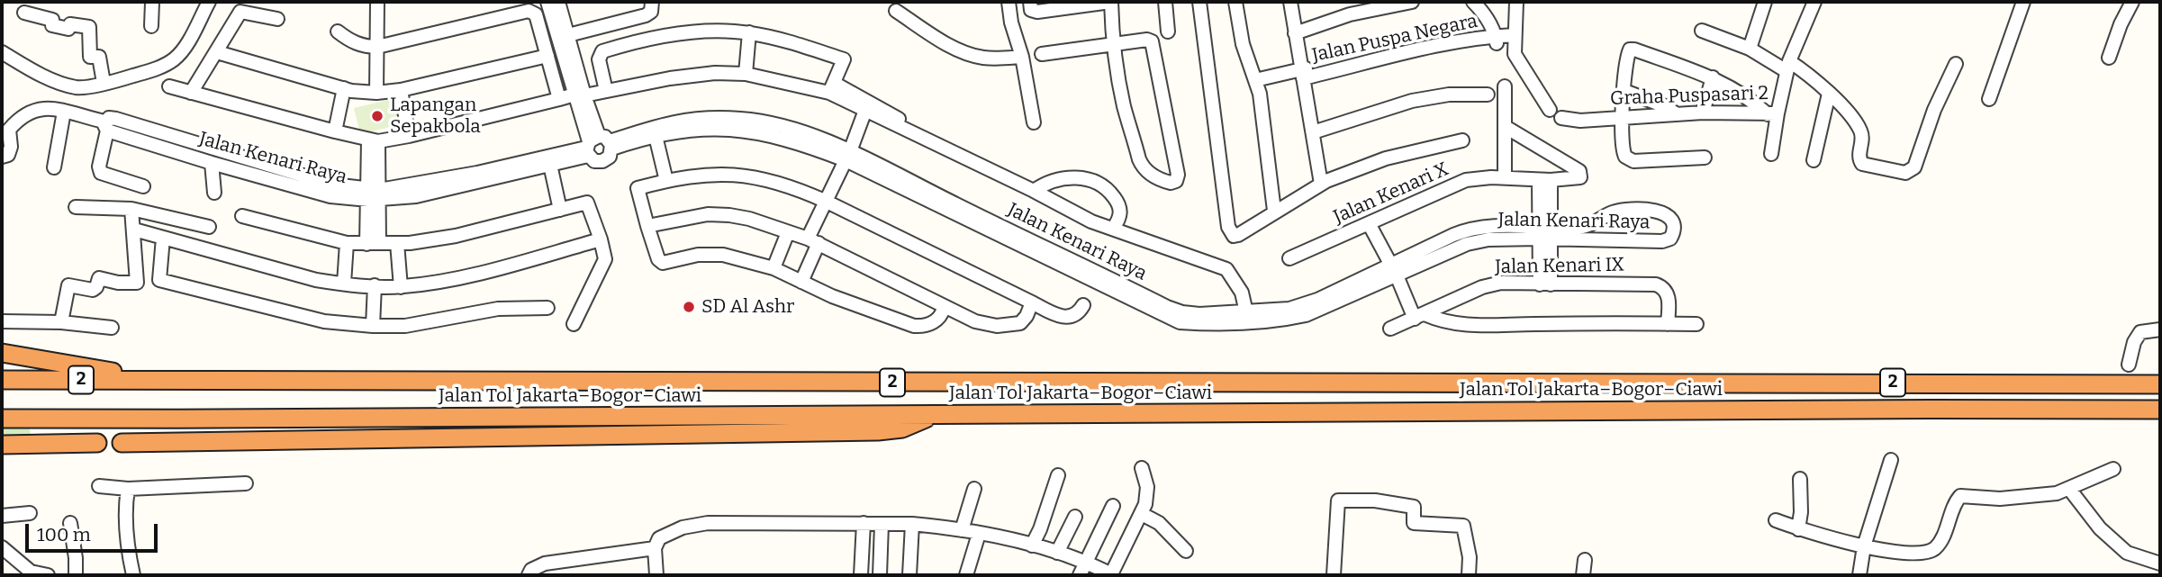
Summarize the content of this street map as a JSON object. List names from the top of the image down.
{
  "streets": {
    "highway": ["2", "Jalan Tol Jakarta–Bogor–Ciawi"],
    "street": [
      "Jalan Puspa Negara",
      "Graha Puspasari 2",
      "Jalan Kenari Raya",
      "Jalan Kenari X",
      "Jalan Kenari IX"
    ]
  },
  "places": ["Lapangan Sepakbola", "SD Al Ashr"],
  "scale_bar": "100 m"
}
